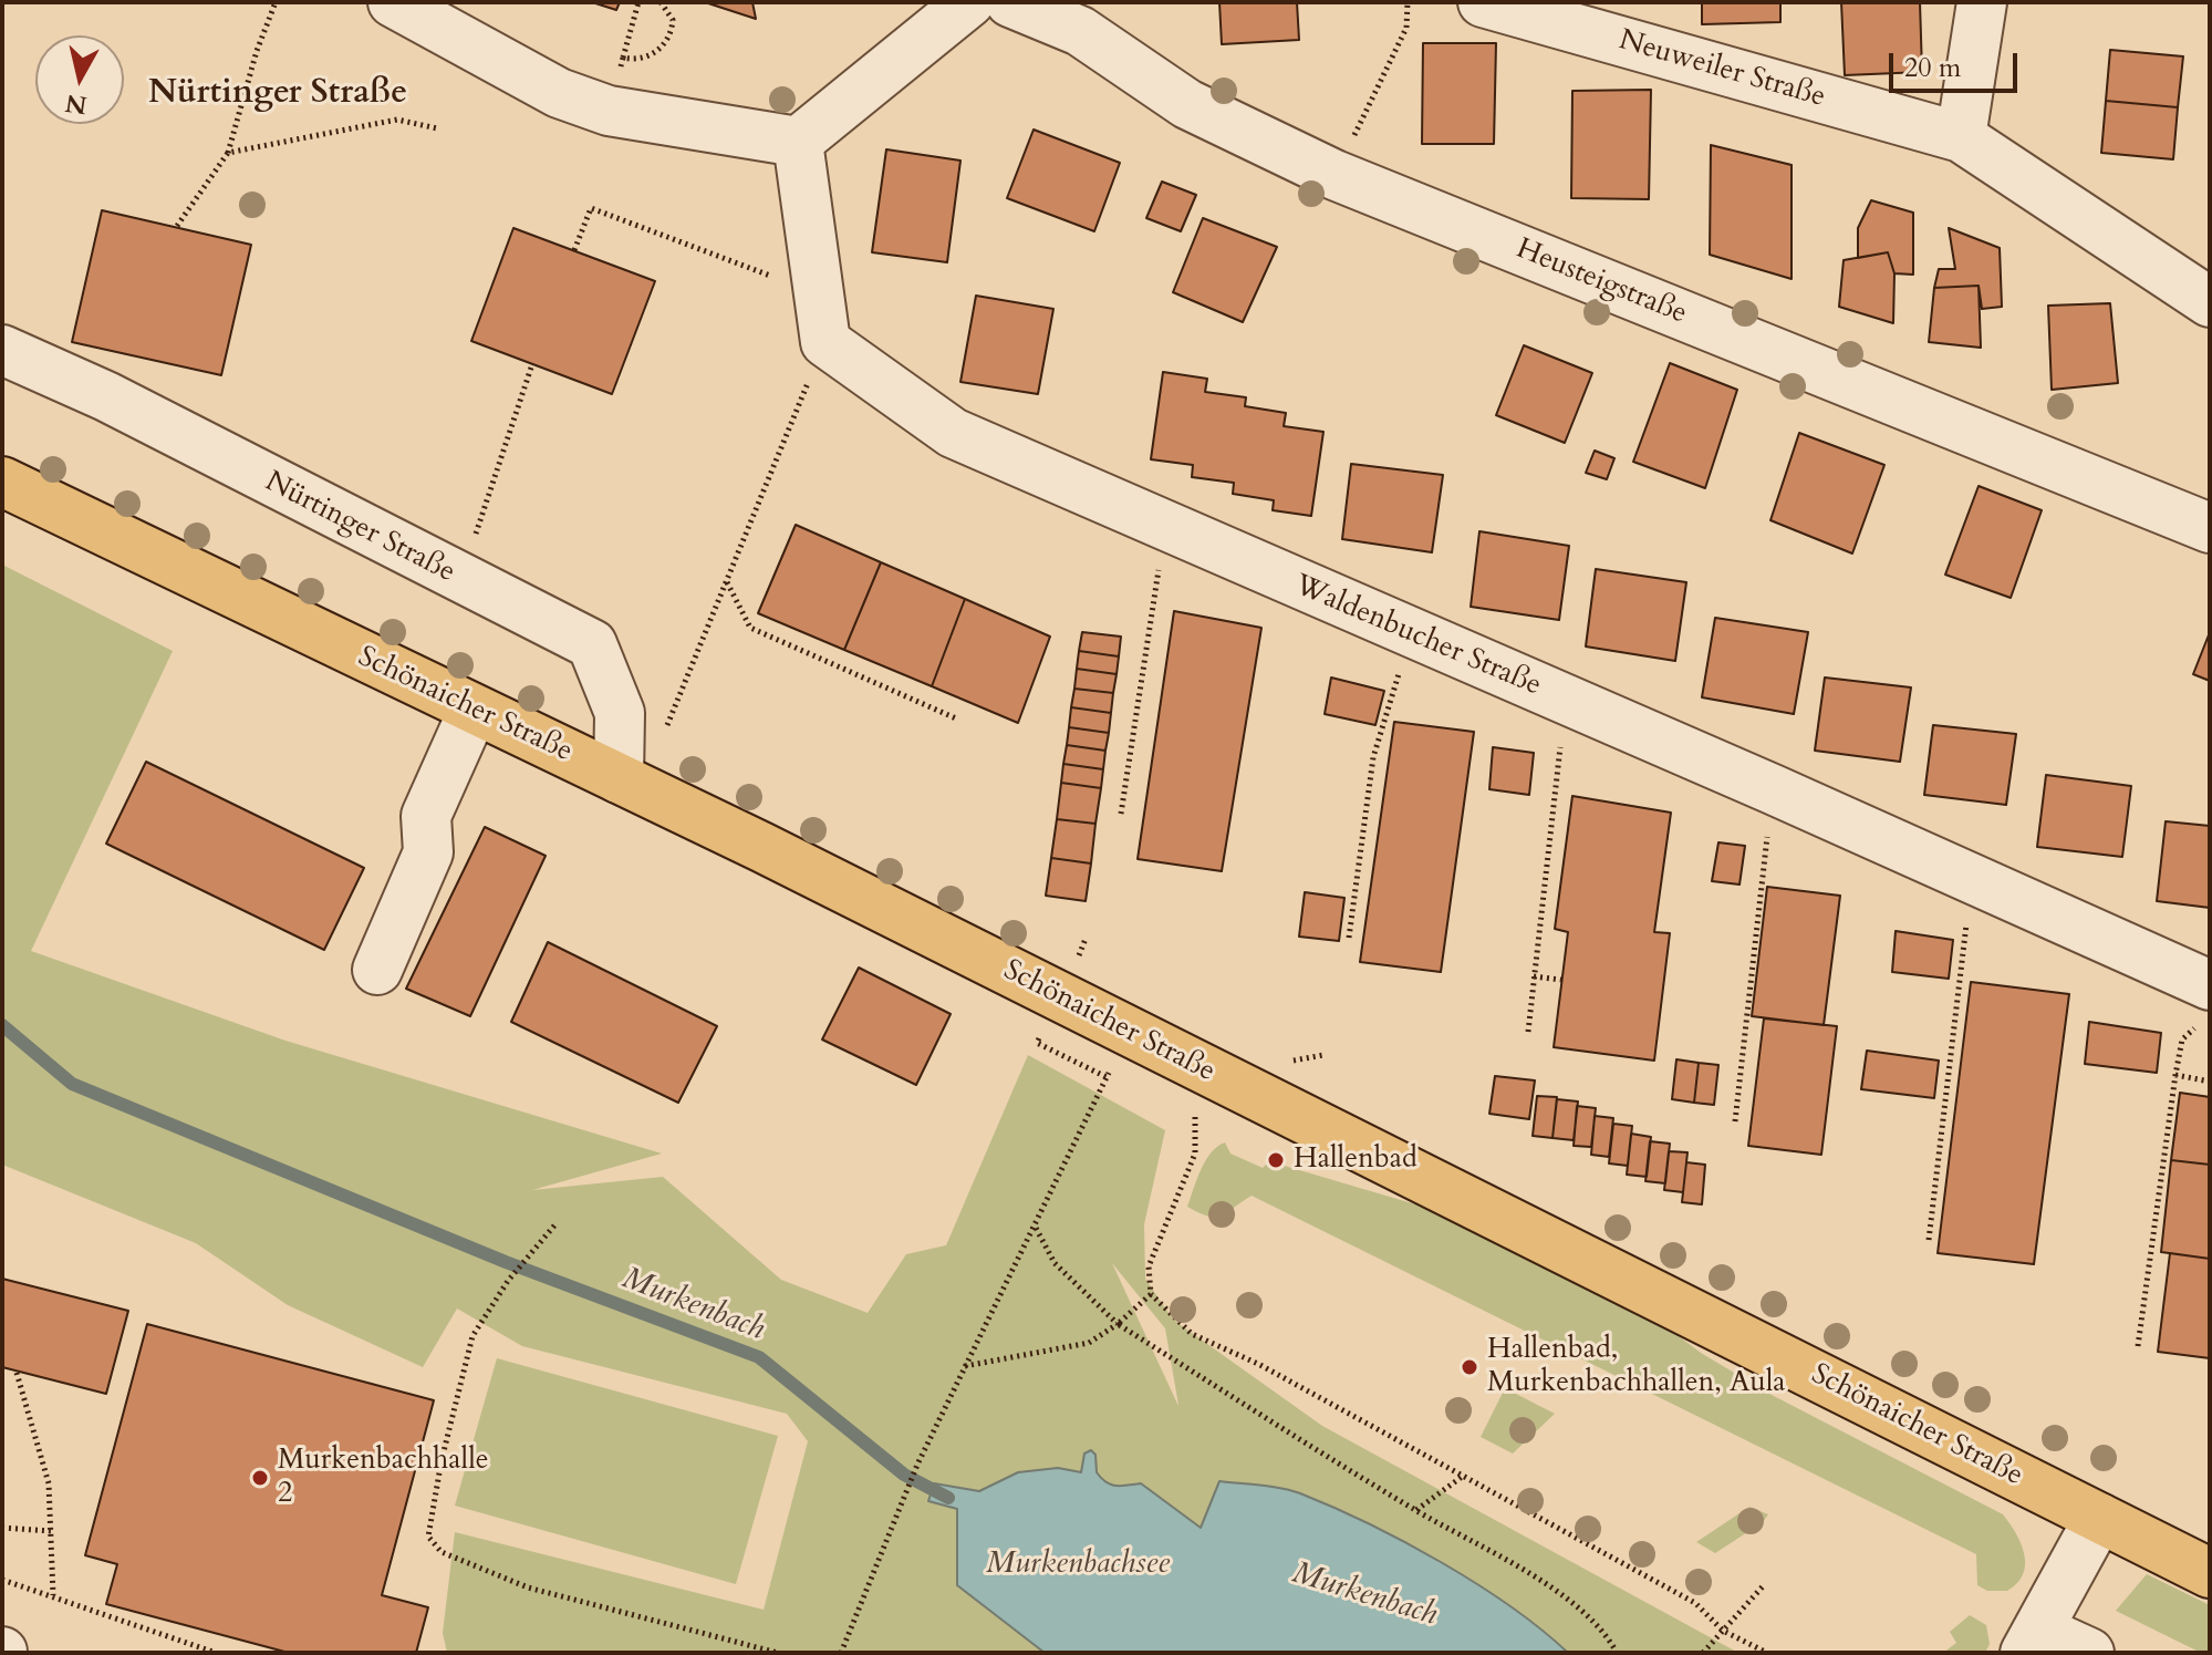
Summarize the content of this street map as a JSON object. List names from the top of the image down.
{
  "streets": {
    "main road": ["Schönaicher Straße"],
    "street": [
      "Neuweiler Straße",
      "Heusteigstraße",
      "Nürtinger Straße",
      "Waldenbucher Straße"
    ]
  },
  "crossings": [
    ["Nürtinger Straße", "Schönaicher Straße"]
  ],
  "districts": ["Nürtinger Straße"],
  "water": ["Murkenbach", "Murkenbachsee"],
  "places": ["Hallenbad", "Hallenbad, Murkenbachhallen, Aula", "Murkenbachhalle 2"],
  "scale_bar": "20 m",
  "north": "bottom"
}
